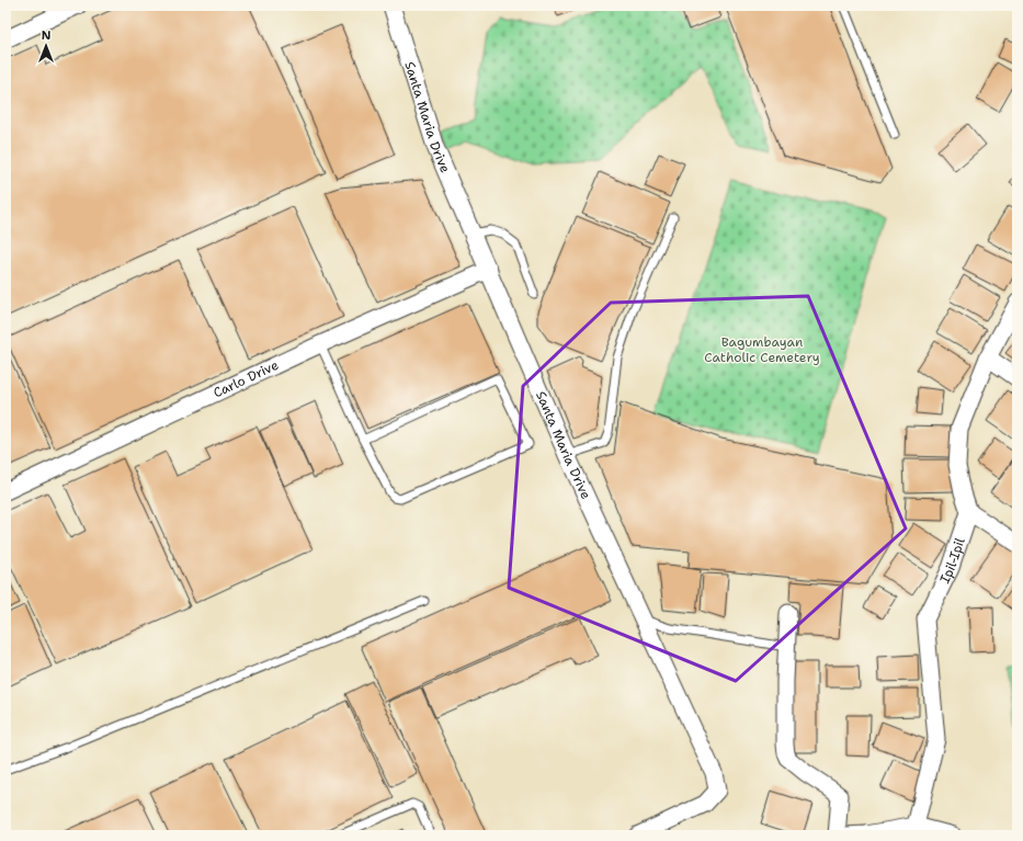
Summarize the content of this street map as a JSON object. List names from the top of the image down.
{
  "streets": {
    "street": ["Santa Maria Drive", "Carlo Drive", "Ipil-Ipil"]
  },
  "crossings": [
    ["Santa Maria Drive", "Carlo Drive"]
  ],
  "parks": ["Bagumbayan Catholic Cemetery"],
  "north": "top"
}
